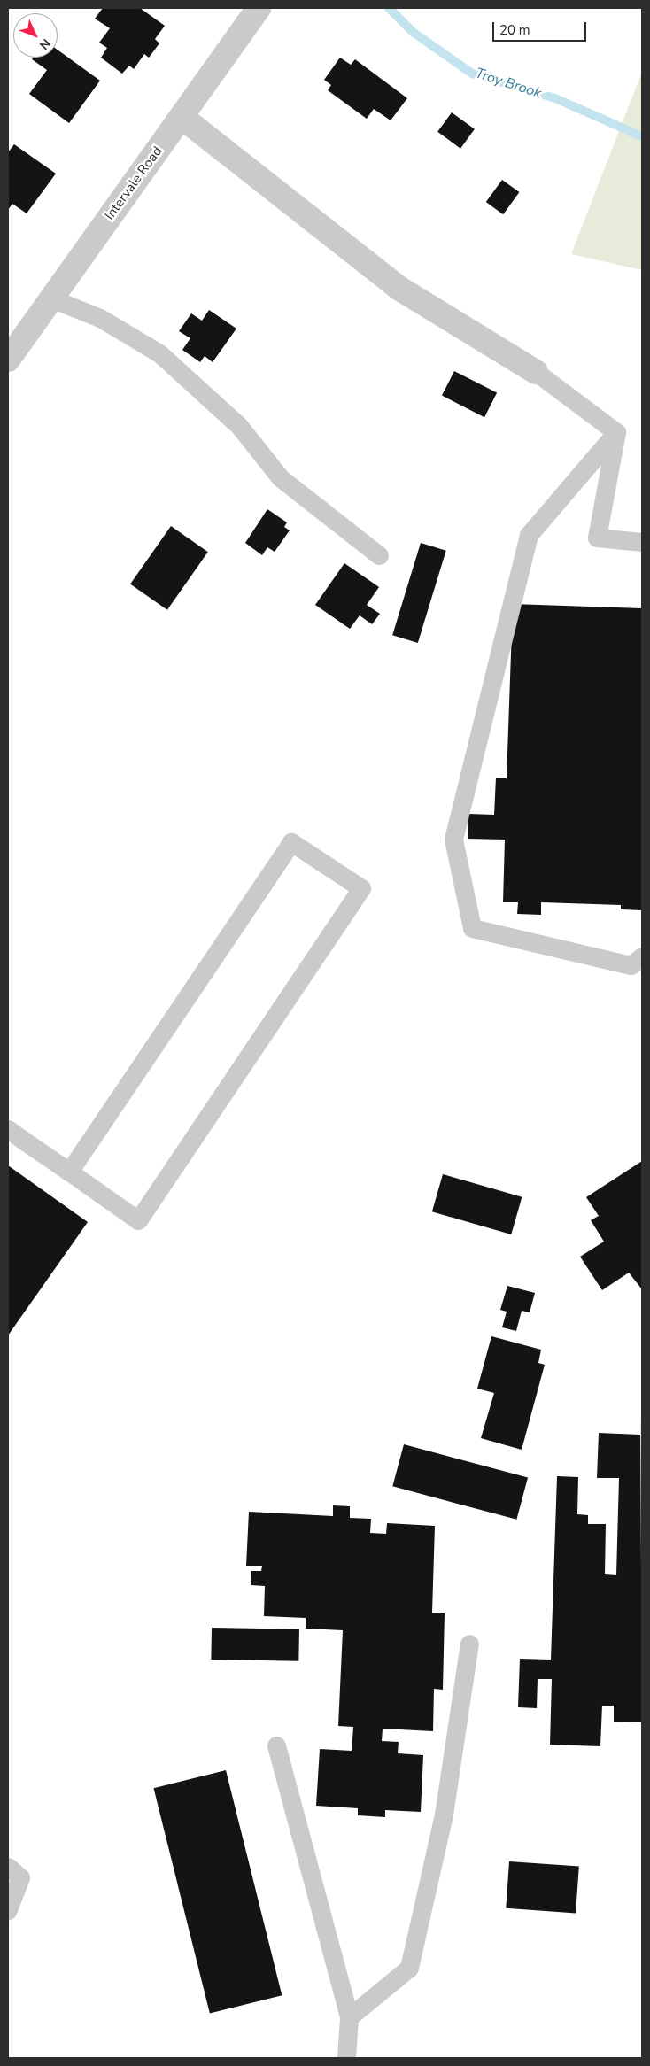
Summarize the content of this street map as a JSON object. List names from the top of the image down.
{
  "streets": {
    "street": ["Intervale Road"]
  },
  "water": ["Troy Brook"],
  "scale_bar": "20 m",
  "north": "bottom right"
}
